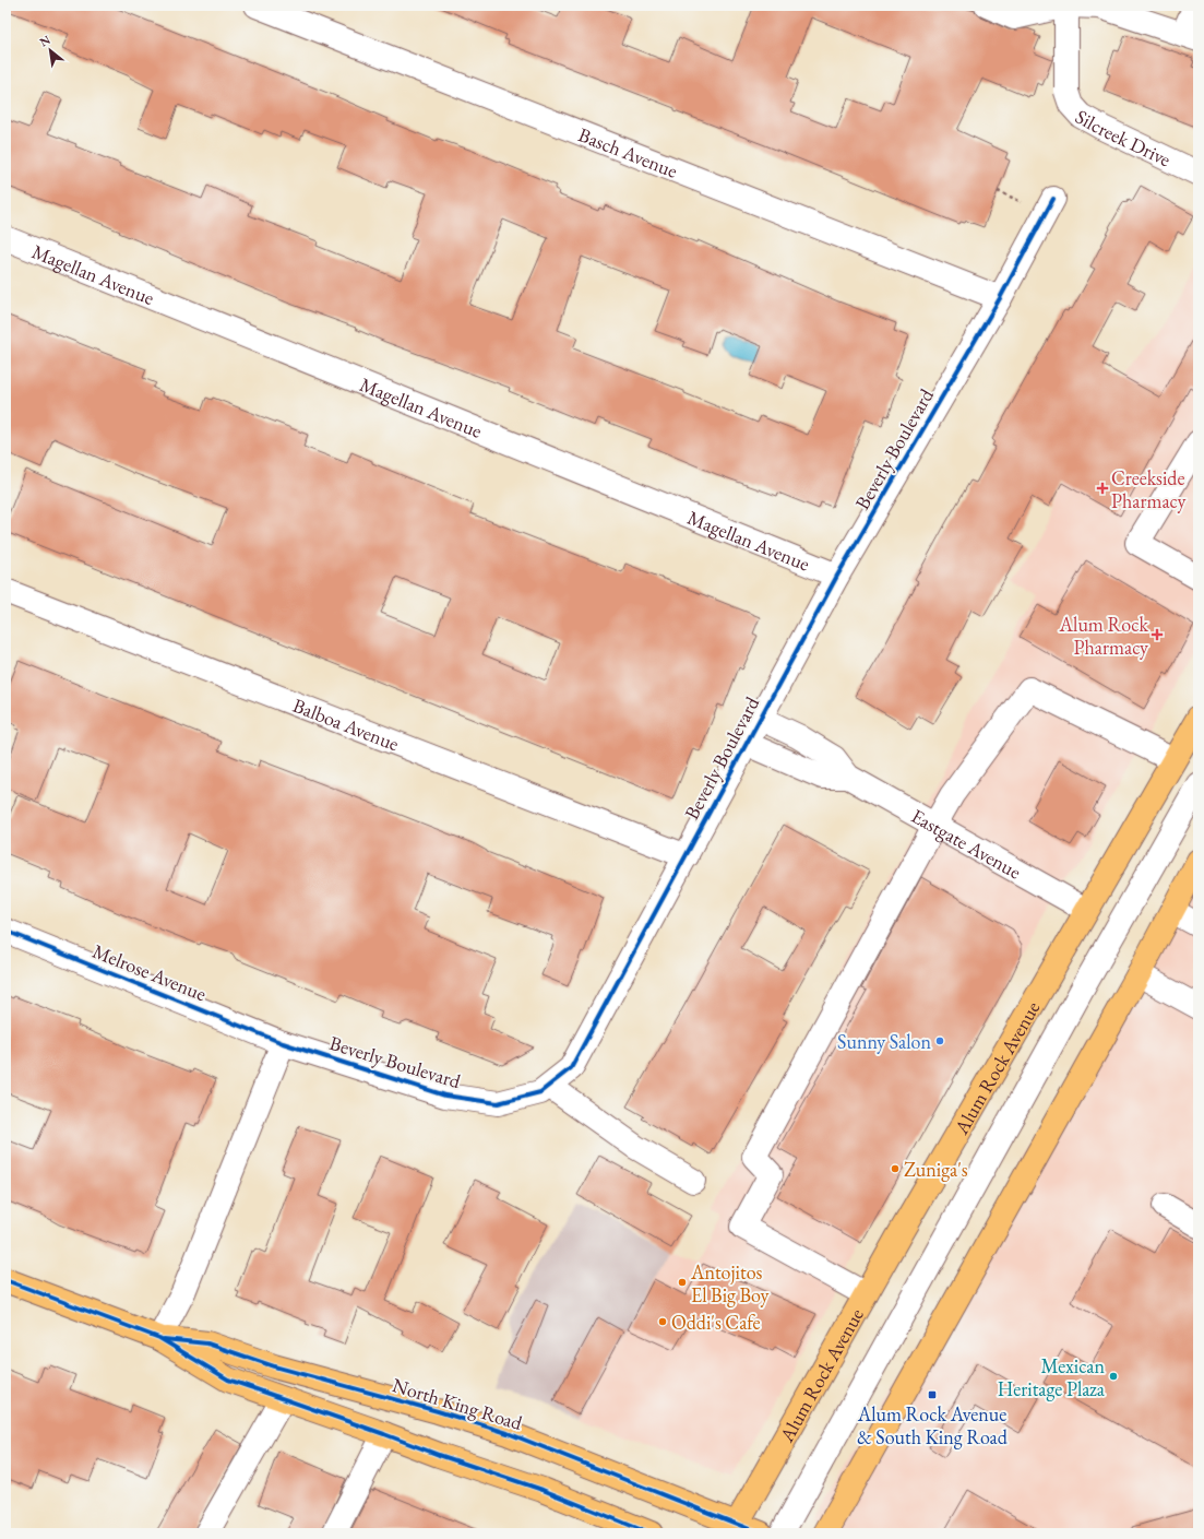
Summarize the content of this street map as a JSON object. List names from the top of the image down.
{
  "streets": {
    "main road": ["Alum Rock Avenue", "North King Road"],
    "street": [
      "Silcreek Drive",
      "Basch Avenue",
      "Magellan Avenue",
      "Beverly Boulevard",
      "Balboa Avenue",
      "Eastgate Avenue",
      "Melrose Avenue"
    ]
  },
  "crossings": [
    ["Basch Avenue", "Beverly Boulevard"],
    ["Magellan Avenue", "Beverly Boulevard"],
    ["Beverly Boulevard", "Balboa Avenue"],
    ["Beverly Boulevard", "Eastgate Avenue"],
    ["Beverly Boulevard", "Melrose Avenue"],
    ["Eastgate Avenue", "Alum Rock Avenue"],
    ["Alum Rock Avenue", "North King Road"]
  ],
  "places": {
    "health": ["Creekside Pharmacy", "Alum Rock Pharmacy"],
    "other": [
      "Sunny Salon",
      "Zuniga's",
      "Antojitos El Big Boy",
      "Oddi's Cafe",
      "Mexican Heritage Plaza"
    ],
    "transit": ["Alum Rock Avenue & South King Road"]
  },
  "north": "top left"
}
